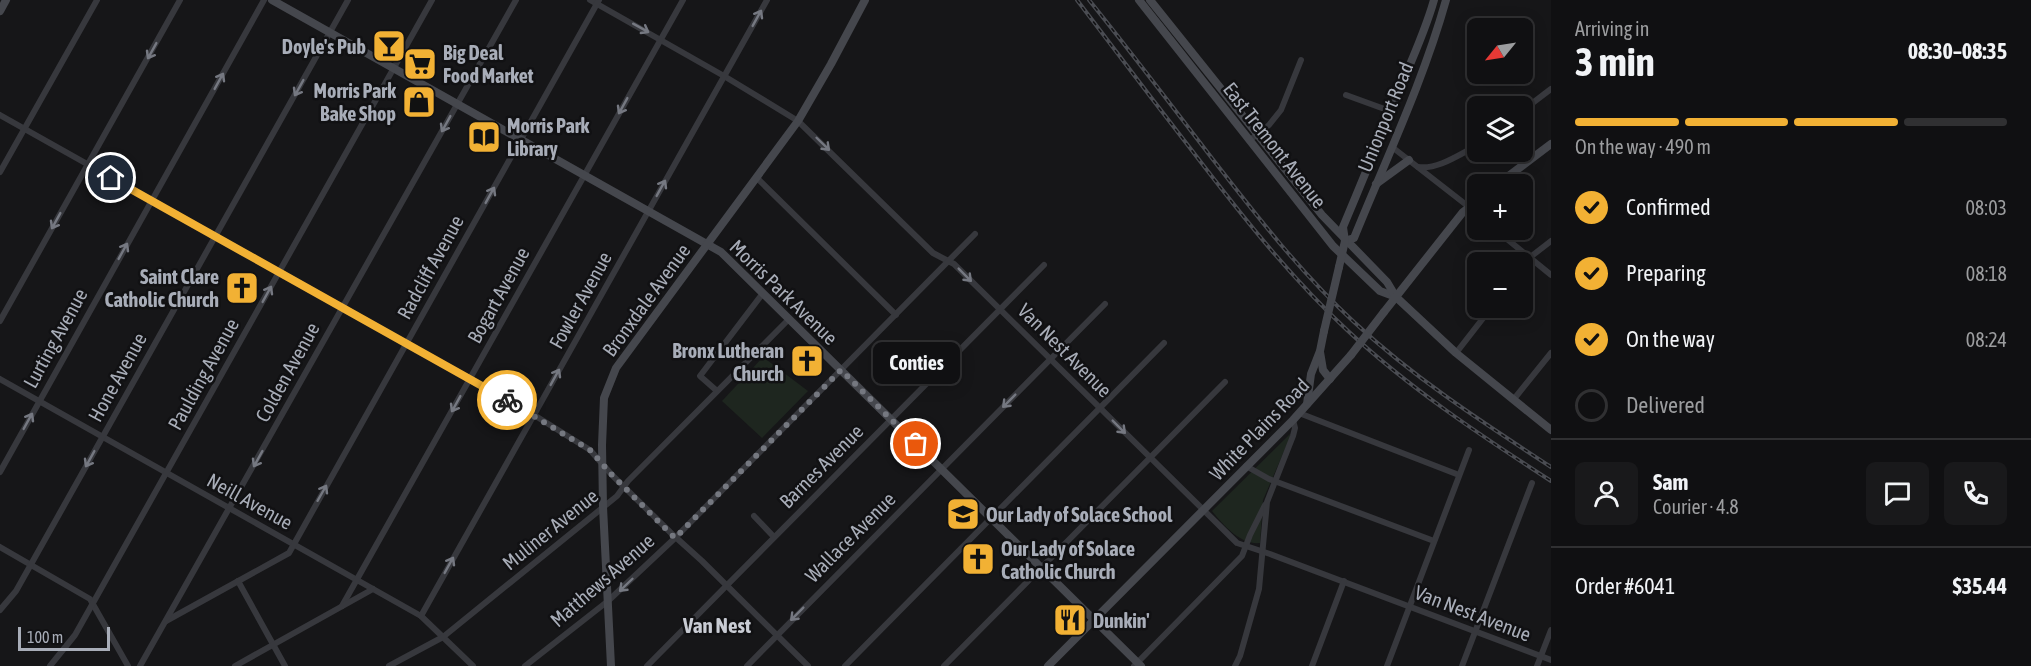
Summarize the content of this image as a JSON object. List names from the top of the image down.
{
  "streets": {
    "main road": [
      "Unionport Road",
      "East Tremont Avenue",
      "Morris Park Avenue",
      "Bronxdale Avenue",
      "White Plains Road"
    ],
    "street": [
      "Radcliff Avenue",
      "Bogart Avenue",
      "Fowler Avenue",
      "Lurting Avenue",
      "Van Nest Avenue",
      "Colden Avenue",
      "Paulding Avenue",
      "Hone Avenue",
      "Barnes Avenue",
      "Neill Avenue",
      "Muliner Avenue",
      "Wallace Avenue",
      "Matthews Avenue"
    ]
  },
  "crossings": [
    ["Unionport Road", "East Tremont Avenue"],
    ["Unionport Road", "White Plains Road"],
    ["East Tremont Avenue", "White Plains Road"],
    ["Radcliff Avenue", "Morris Park Avenue"],
    ["Radcliff Avenue", "Van Nest Avenue"],
    ["Radcliff Avenue", "Colden Avenue"],
    ["Radcliff Avenue", "Neill Avenue"],
    ["Morris Park Avenue", "Bogart Avenue"],
    ["Morris Park Avenue", "Fowler Avenue"],
    ["Morris Park Avenue", "Bronxdale Avenue"],
    ["Morris Park Avenue", "Colden Avenue"],
    ["Morris Park Avenue", "Paulding Avenue"],
    ["Morris Park Avenue", "Hone Avenue"],
    ["Morris Park Avenue", "White Plains Road"],
    ["Morris Park Avenue", "Barnes Avenue"],
    ["Morris Park Avenue", "Muliner Avenue"],
    ["Morris Park Avenue", "Wallace Avenue"],
    ["Morris Park Avenue", "Matthews Avenue"],
    ["Bogart Avenue", "Van Nest Avenue"],
    ["Bogart Avenue", "Neill Avenue"],
    ["Fowler Avenue", "Van Nest Avenue"],
    ["Fowler Avenue", "Neill Avenue"],
    ["Bronxdale Avenue", "Van Nest Avenue"],
    ["Bronxdale Avenue", "Muliner Avenue"],
    ["Bronxdale Avenue", "Matthews Avenue"],
    ["Lurting Avenue", "Neill Avenue"],
    ["Van Nest Avenue", "White Plains Road"],
    ["Van Nest Avenue", "Barnes Avenue"],
    ["Van Nest Avenue", "Wallace Avenue"],
    ["Van Nest Avenue", "Matthews Avenue"],
    ["Colden Avenue", "Neill Avenue"],
    ["Paulding Avenue", "Neill Avenue"],
    ["Hone Avenue", "Neill Avenue"],
    ["Neill Avenue", "Muliner Avenue"]
  ],
  "one_way": [
    "Radcliff Avenue",
    "Bogart Avenue",
    "Fowler Avenue",
    "Lurting Avenue",
    "Van Nest Avenue",
    "Colden Avenue",
    "Hone Avenue",
    "Wallace Avenue"
  ],
  "districts": ["Van Nest"],
  "places": {
    "bar": ["Doyle's Pub"],
    "supermarket": ["Big Deal Food Market"],
    "shop": ["Morris Park Bake Shop"],
    "library": ["Morris Park Library"],
    "church": ["Saint Clare Catholic Church", "Bronx Lutheran Church", "Our Lady of Solace Catholic Church"],
    "other": ["Conties"],
    "school or university": ["Our Lady of Solace School"],
    "restaurant": ["Dunkin'"]
  },
  "scale_bar": "100 m",
  "north": "bottom left",
  "page": {
    "heading": ["3 min", "Arriving in", "08:30–08:35"],
    "panel": [
      "Sam",
      "Courier · 4.8",
      "Order #6041",
      "$35.44"
    ],
    "map_buttons": ["+", "−"],
    "bar": "On the way · 490 m",
    "list": [
      ["Confirmed", "08:03"],
      ["Preparing", "08:18"],
      ["On the way", "08:24"],
      "Delivered"
    ],
    "bubble": "Conties",
    "scale": "100 m"
  }
}
